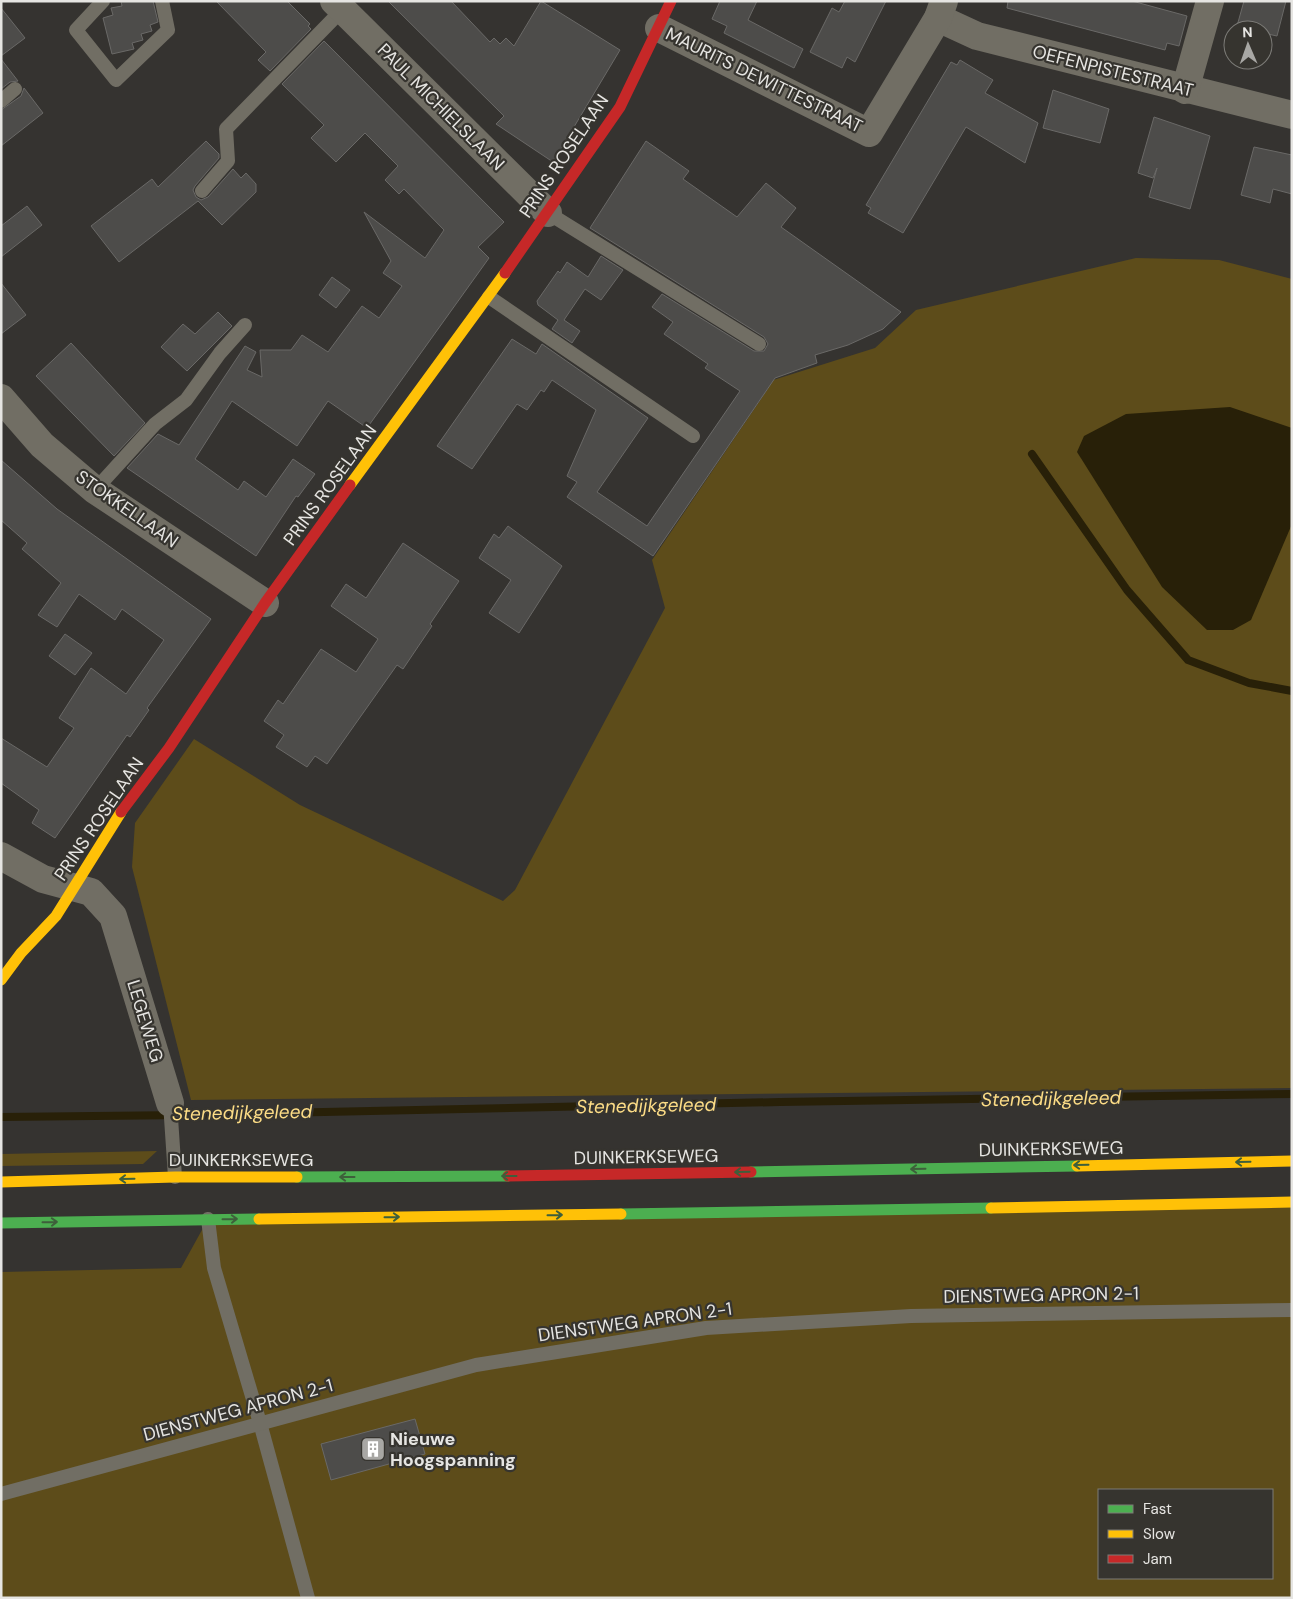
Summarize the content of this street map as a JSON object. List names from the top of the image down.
{
  "streets": {
    "main road": ["PRINS ROSELAAN", "DUINKERKSEWEG"],
    "street": [
      "OEFENPISTESTRAAT",
      "MAURITS DEWITTESTRAAT",
      "PAUL MICHIELSLAAN",
      "STOKKELLAAN",
      "LEGEWEG"
    ],
    "lane": ["DIENSTWEG APRON 2-1"]
  },
  "crossings": [
    ["OEFENPISTESTRAAT", "MAURITS DEWITTESTRAAT"],
    ["MAURITS DEWITTESTRAAT", "PRINS ROSELAAN"],
    ["PAUL MICHIELSLAAN", "PRINS ROSELAAN"],
    ["PRINS ROSELAAN", "STOKKELLAAN"],
    ["PRINS ROSELAAN", "LEGEWEG"],
    ["LEGEWEG", "DUINKERKSEWEG"]
  ],
  "water": ["Stenedijkgeleed"],
  "places": {
    "building": ["Nieuwe Hoogspanning"]
  },
  "legend": ["Fast", "Slow", "Jam"],
  "north": "top"
}
